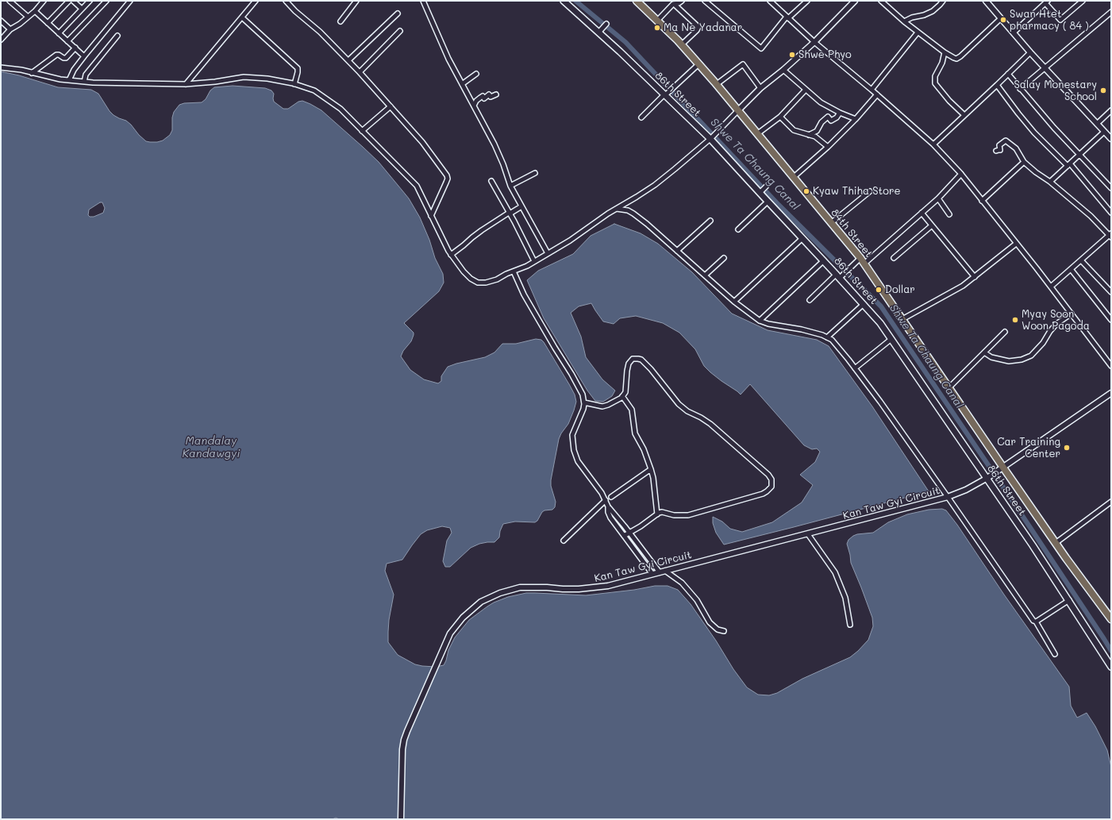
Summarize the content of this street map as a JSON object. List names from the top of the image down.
{
  "streets": {
    "main road": ["86th Street", "84th Street"],
    "street": ["Kan Taw Gyi Circuit"]
  },
  "crossings": [
    ["86th Street", "Kan Taw Gyi Circuit"],
    ["84th Street", "Kan Taw Gyi Circuit"]
  ],
  "water": ["Shwe Ta Chaung Canal", "Mandalay Kandawgyi"],
  "places": [
    "Swan Htet pharmacy ( 84 )",
    "Ma Ne Yadanar",
    "Shwe Phyo",
    "Salay Monestary School",
    "Kyaw Thiha Store",
    "Dollar",
    "Myay Soon Woon Pagoda",
    "Car Training Center"
  ]
}
